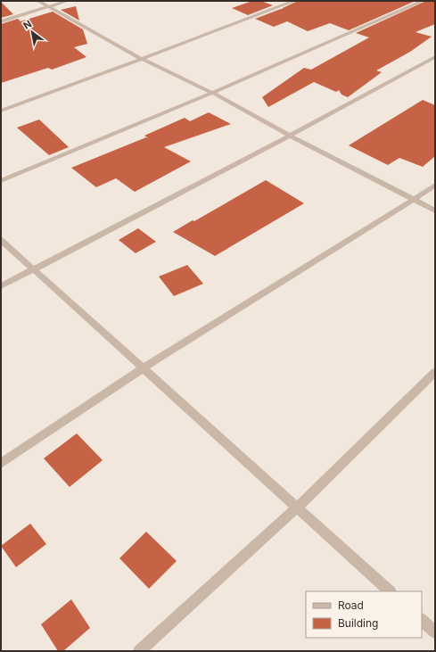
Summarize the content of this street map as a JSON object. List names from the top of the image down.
{
  "legend": ["Road", "Building"],
  "north": "top left"
}
